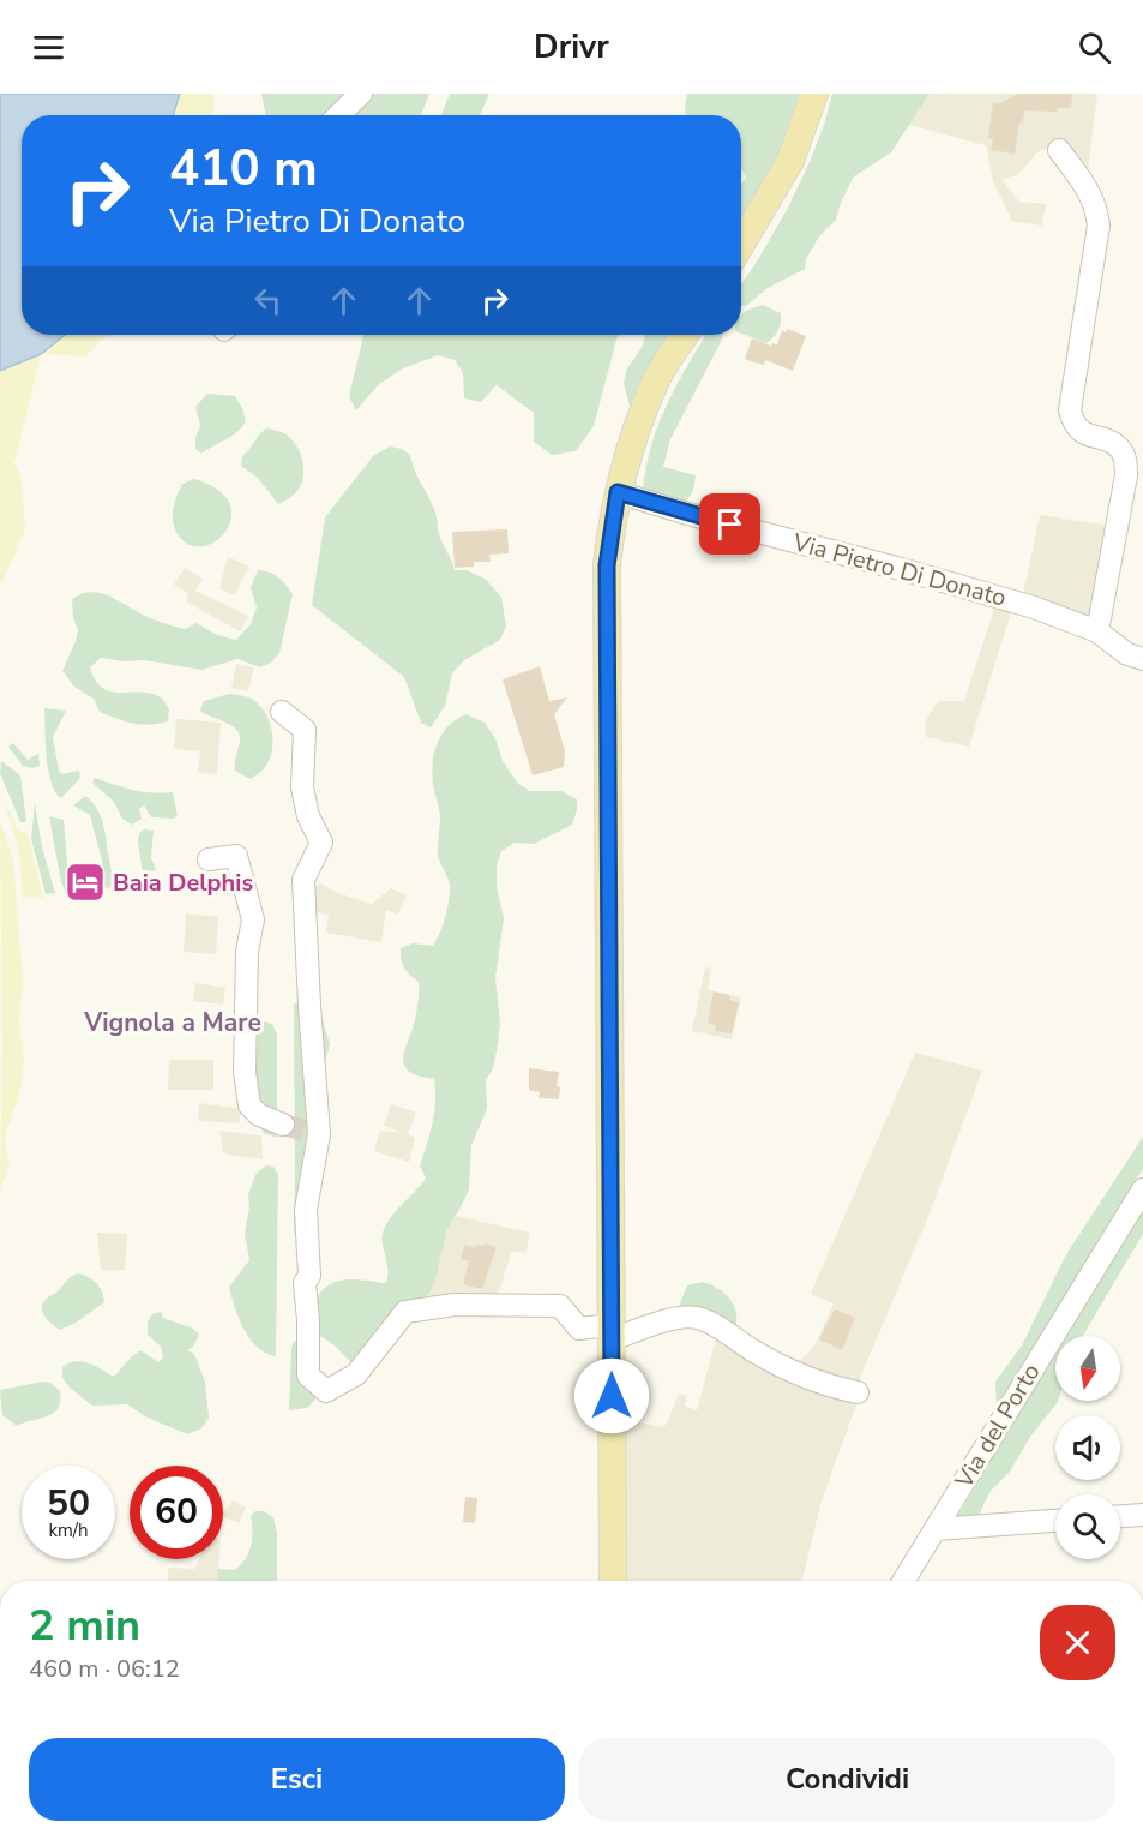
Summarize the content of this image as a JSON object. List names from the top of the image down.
{
  "streets": {
    "street": ["Via Pietro Di Donato", "Via del Porto"]
  },
  "districts": ["Vignola a Mare"],
  "places": {
    "hotel": ["Baia Delphis"]
  },
  "north": "bottom",
  "page": {
    "header": "Drivr",
    "turn": ["410 m", "Via Pietro Di Donato"],
    "speed": "50 km/h",
    "limit": "60",
    "heading": ["2 min", "460 m · 06:12"],
    "buttons": ["Esci", "Condividi"]
  }
}
